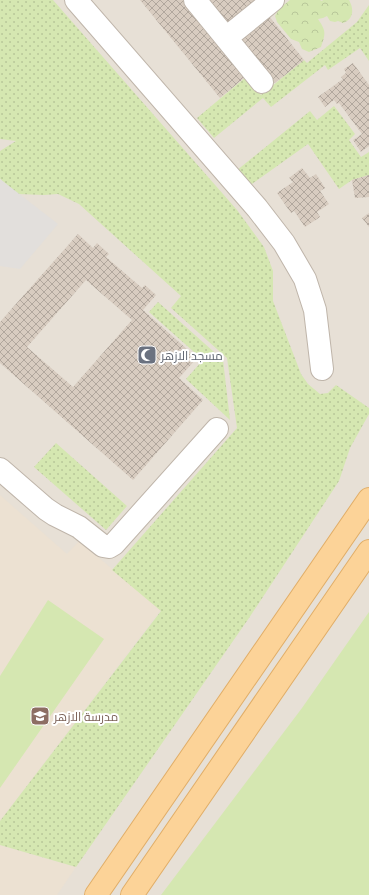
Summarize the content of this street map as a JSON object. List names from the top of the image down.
{
  "places": {
    "mosque": ["مسجد الازهر"],
    "school or university": ["مدرسة الازهر"]
  }
}
